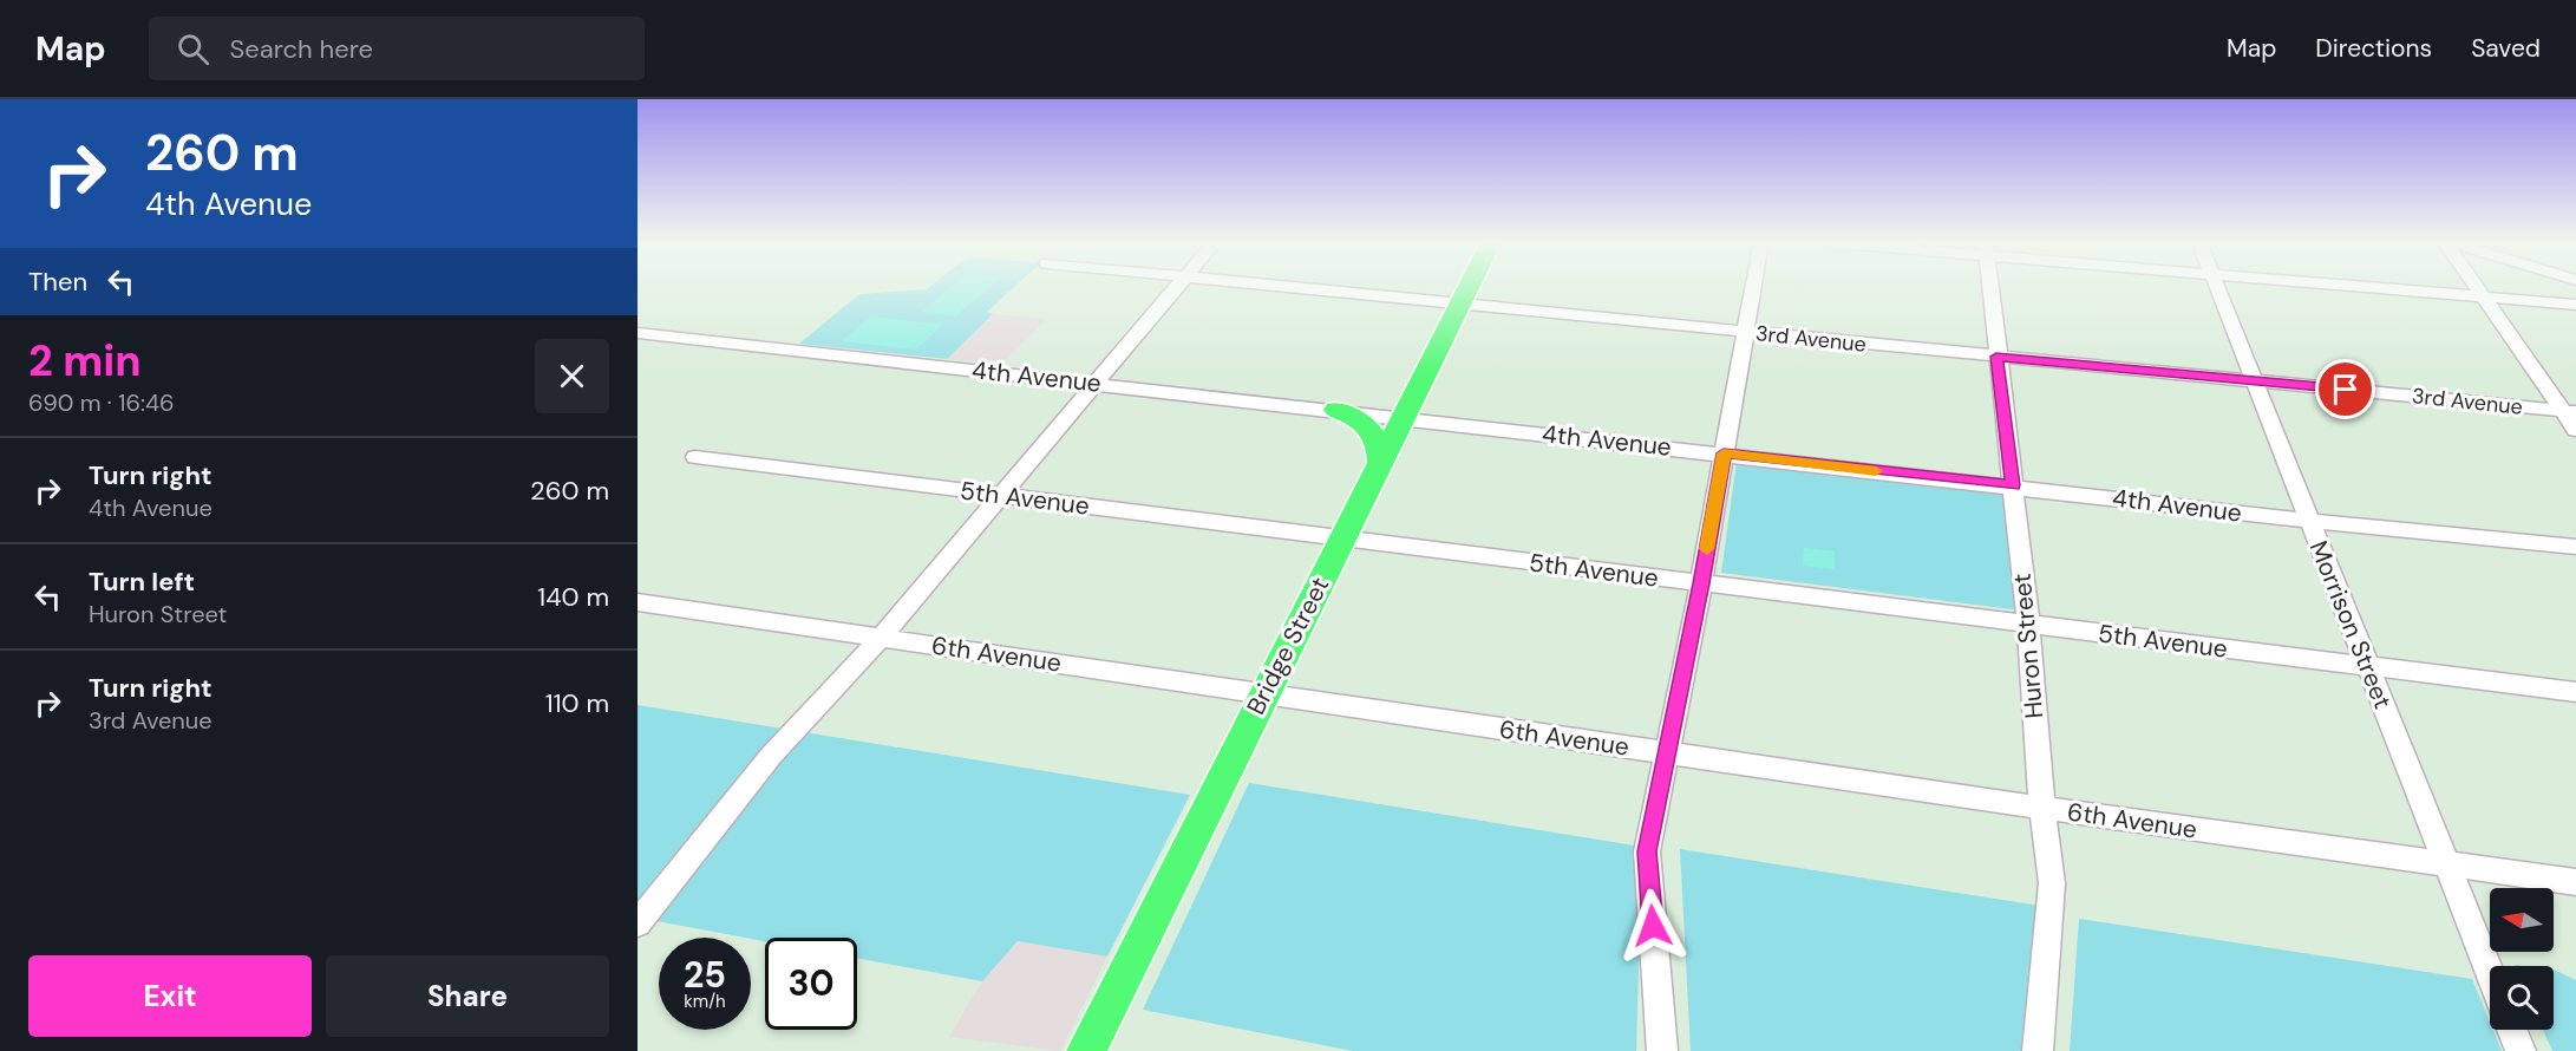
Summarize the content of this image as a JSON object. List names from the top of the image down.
{
  "streets": {
    "main road": ["Bridge Street"],
    "street": [
      "3rd Avenue",
      "4th Avenue",
      "5th Avenue",
      "Morrison Street",
      "Huron Street",
      "6th Avenue"
    ]
  },
  "crossings": [
    ["3rd Avenue", "Morrison Street"],
    ["3rd Avenue", "Bridge Street"],
    ["3rd Avenue", "Huron Street"],
    ["4th Avenue", "Morrison Street"],
    ["4th Avenue", "Bridge Street"],
    ["4th Avenue", "Huron Street"],
    ["5th Avenue", "Morrison Street"],
    ["5th Avenue", "Bridge Street"],
    ["5th Avenue", "Huron Street"],
    ["Morrison Street", "6th Avenue"],
    ["Bridge Street", "6th Avenue"],
    ["Huron Street", "6th Avenue"]
  ],
  "north": "left",
  "page": {
    "header": "Map",
    "search": "Search here",
    "nav": ["Map", "Directions", "Saved"],
    "turn": ["260 m", "4th Avenue"],
    "then": "Then",
    "heading": ["2 min", "690 m · 16:46"],
    "list": [
      {
        "name": "Turn right",
        "note": "4th Avenue",
        "value": "260 m"
      },
      {
        "name": "Turn left",
        "note": "Huron Street",
        "value": "140 m"
      },
      {
        "name": "Turn right",
        "note": "3rd Avenue",
        "value": "110 m"
      }
    ],
    "speed": "25 km/h",
    "limit": "30",
    "buttons": ["Exit", "Share"]
  }
}
